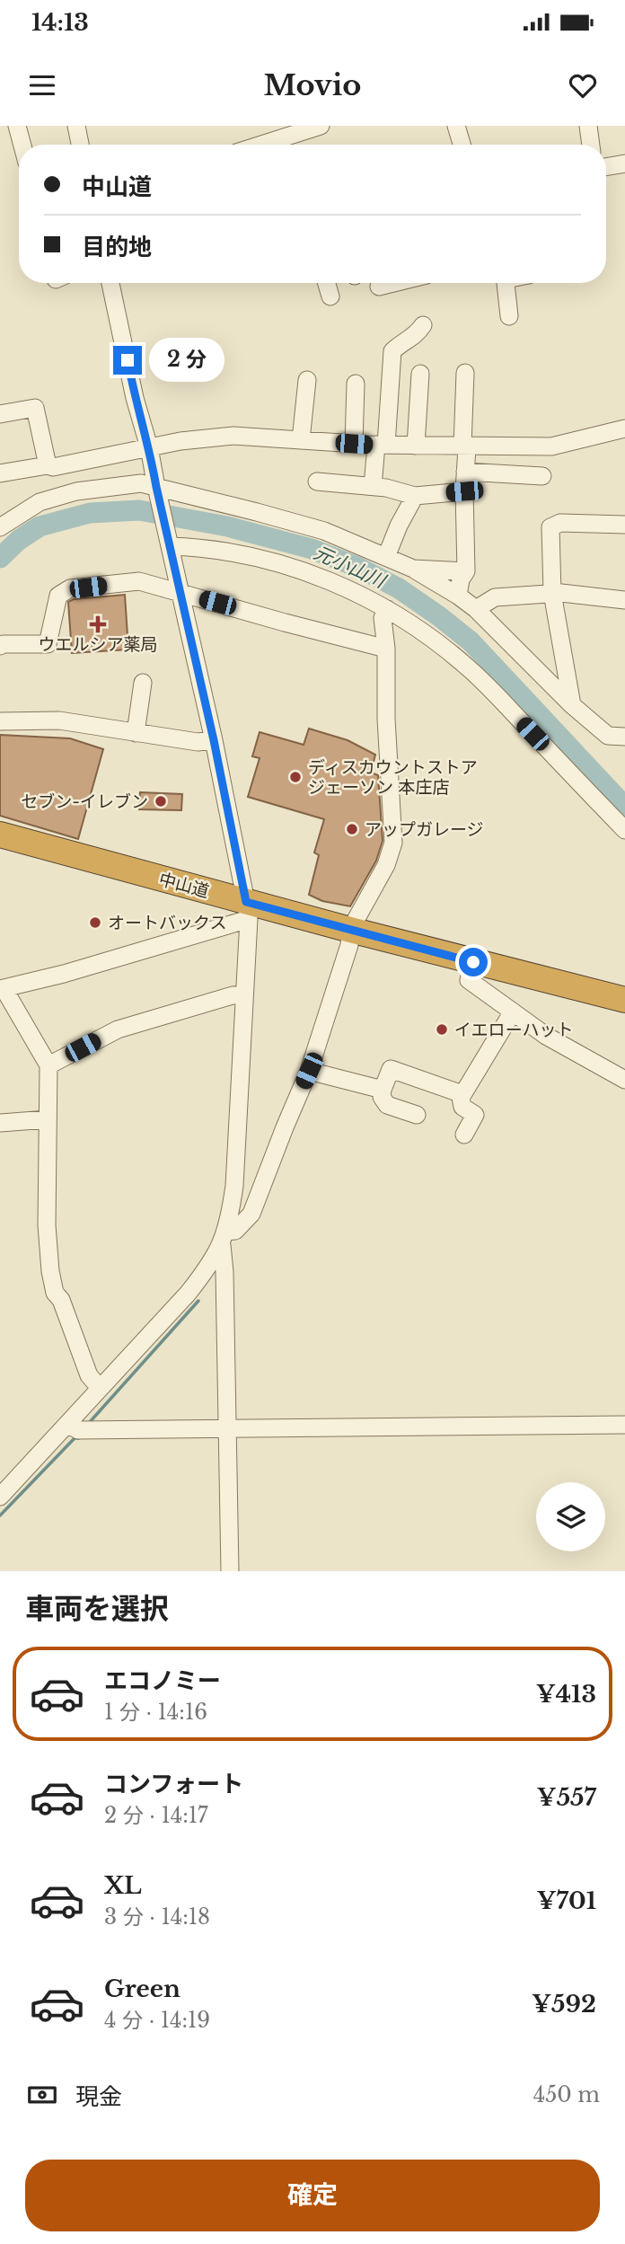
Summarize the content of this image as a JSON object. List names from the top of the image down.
{
  "streets": {
    "highway": ["中山道"]
  },
  "water": ["元小山川"],
  "places": {
    "health": ["ウエルシア薬局"],
    "other": [
      "ディスカウントストア ジェーソン 本庄店",
      "セブン-イレブン",
      "アップガレージ",
      "オートバックス",
      "イエローハット"
    ]
  },
  "page": {
    "status": "14:13",
    "header": "Movio",
    "banner": ["中山道", "目的地"],
    "bubble": "2 分",
    "heading": "車両を選択",
    "list": [
      {
        "name": "エコノミー",
        "note": "1 分 · 14:16",
        "value": "¥413"
      },
      {
        "name": "コンフォート",
        "note": "2 分 · 14:17",
        "value": "¥557"
      },
      {
        "name": "XL",
        "note": "3 分 · 14:18",
        "value": "¥701"
      },
      {
        "name": "Green",
        "note": "4 分 · 14:19",
        "value": "¥592"
      }
    ],
    "pay": ["現金", "450 m"],
    "buttons": "確定"
  }
}
